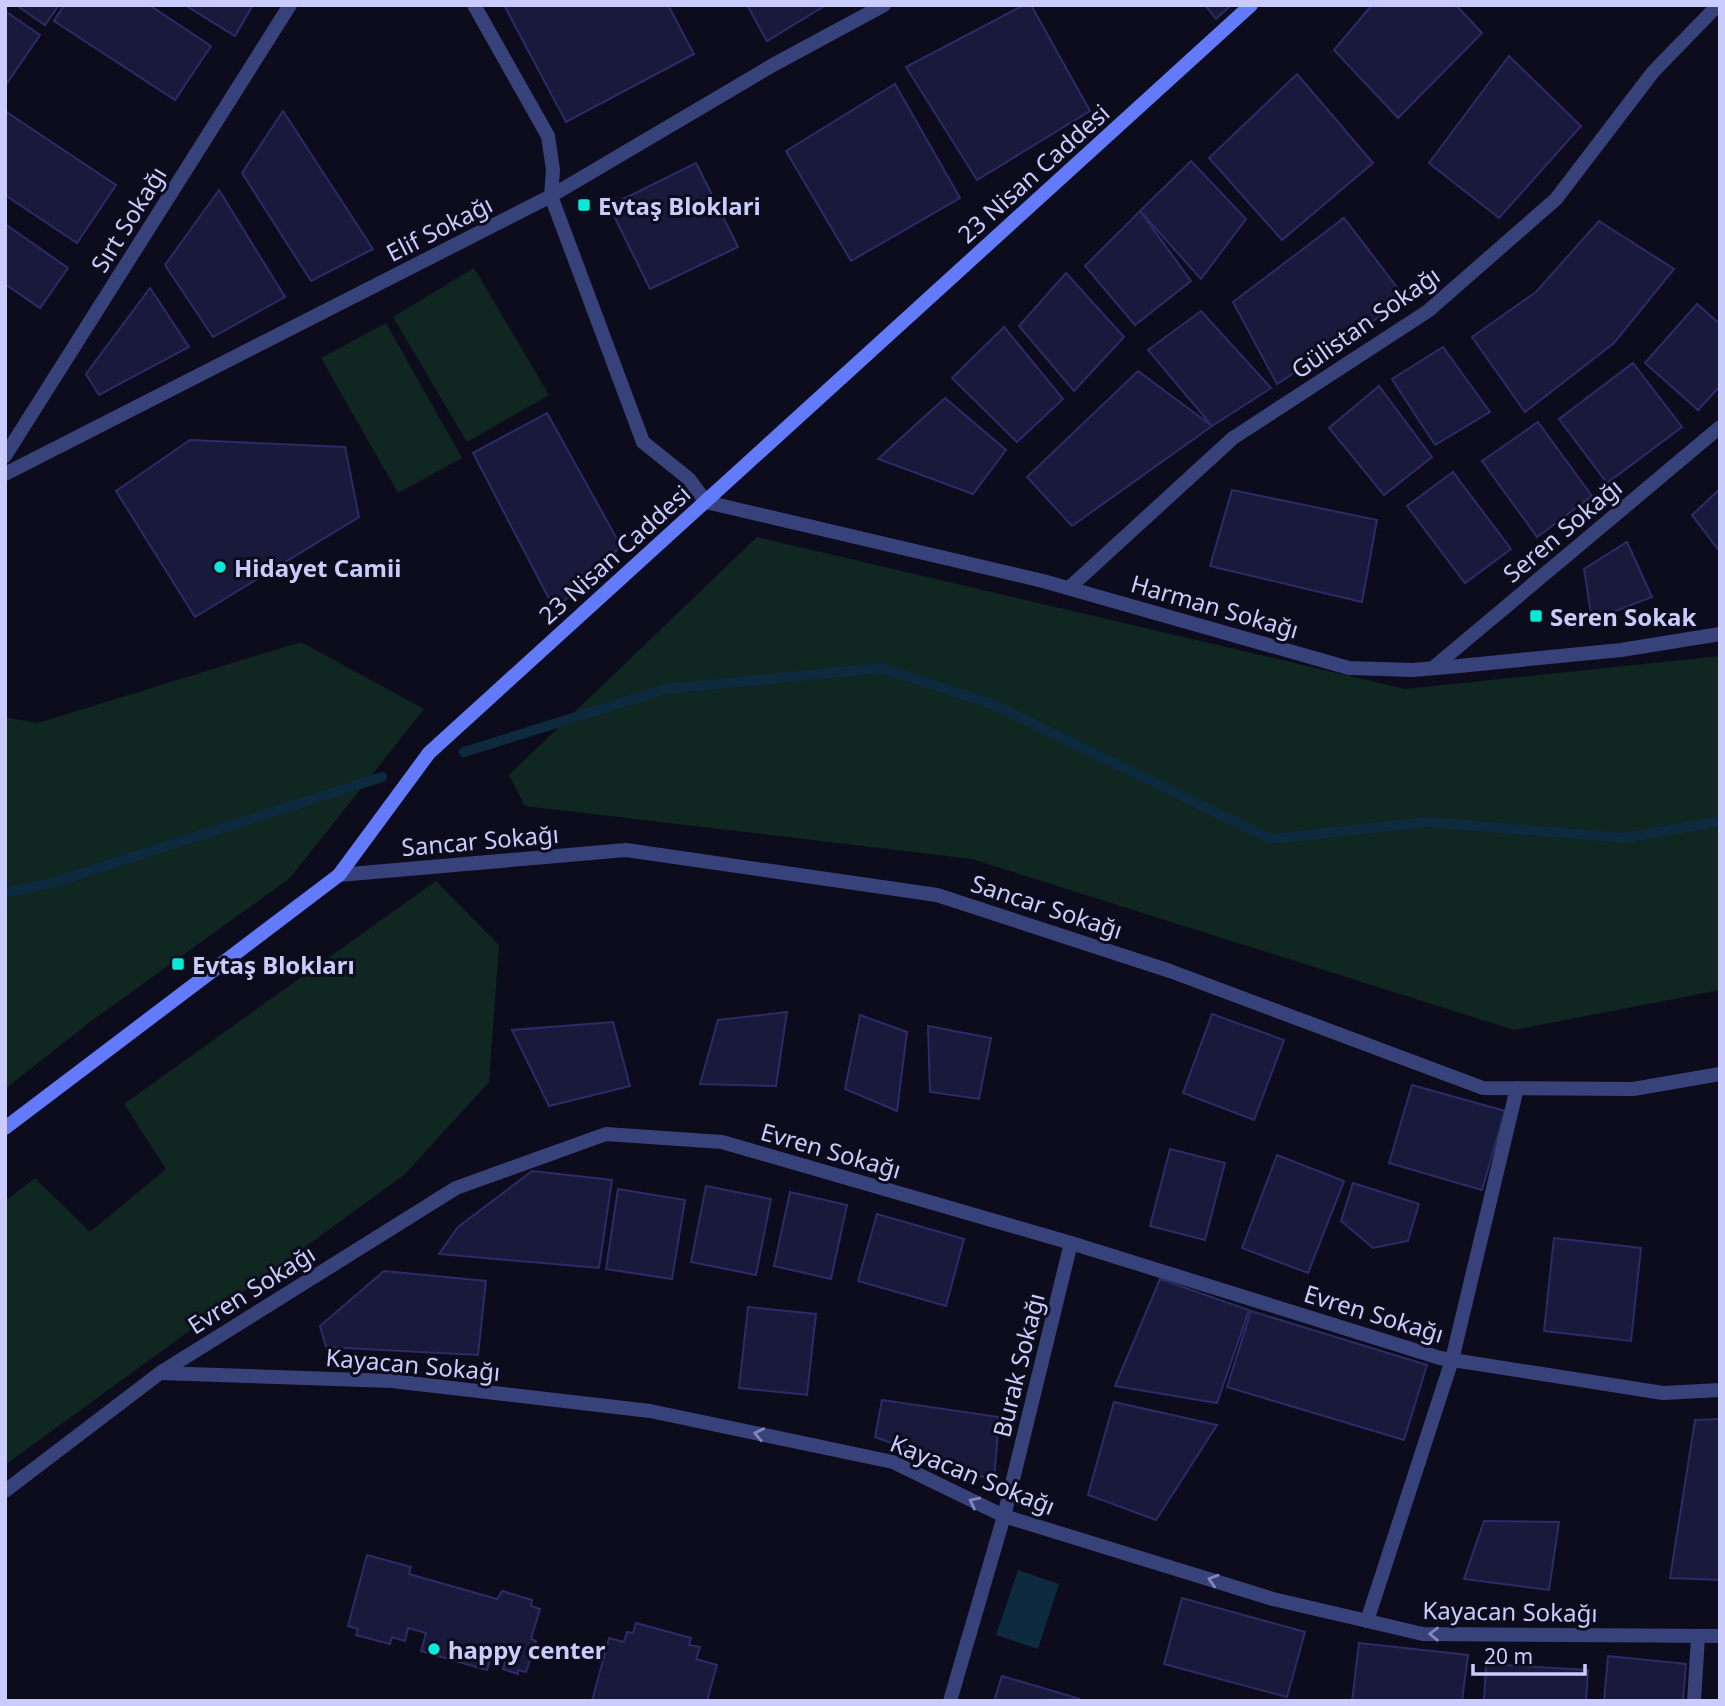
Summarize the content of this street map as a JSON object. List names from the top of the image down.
{
  "streets": {
    "street": [
      "23 Nisan Caddesi",
      "Sırt Sokağı",
      "Elif Sokağı",
      "Gülistan Sokağı",
      "Seren Sokağı",
      "Harman Sokağı",
      "Sancar Sokağı",
      "Evren Sokağı",
      "Kayacan Sokağı",
      "Burak Sokağı"
    ]
  },
  "crossings": [
    ["23 Nisan Caddesi", "Harman Sokağı"],
    ["23 Nisan Caddesi", "Sancar Sokağı"],
    ["Gülistan Sokağı", "Harman Sokağı"],
    ["Seren Sokağı", "Harman Sokağı"],
    ["Evren Sokağı", "Kayacan Sokağı"],
    ["Evren Sokağı", "Burak Sokağı"],
    ["Kayacan Sokağı", "Burak Sokağı"]
  ],
  "one_way": ["Kayacan Sokağı"],
  "places": {
    "transit": ["Evtaş Bloklari", "Seren Sokak", "Evtaş Blokları"],
    "other": ["Hidayet Camii", "happy center"]
  },
  "scale_bar": "20 m"
}
